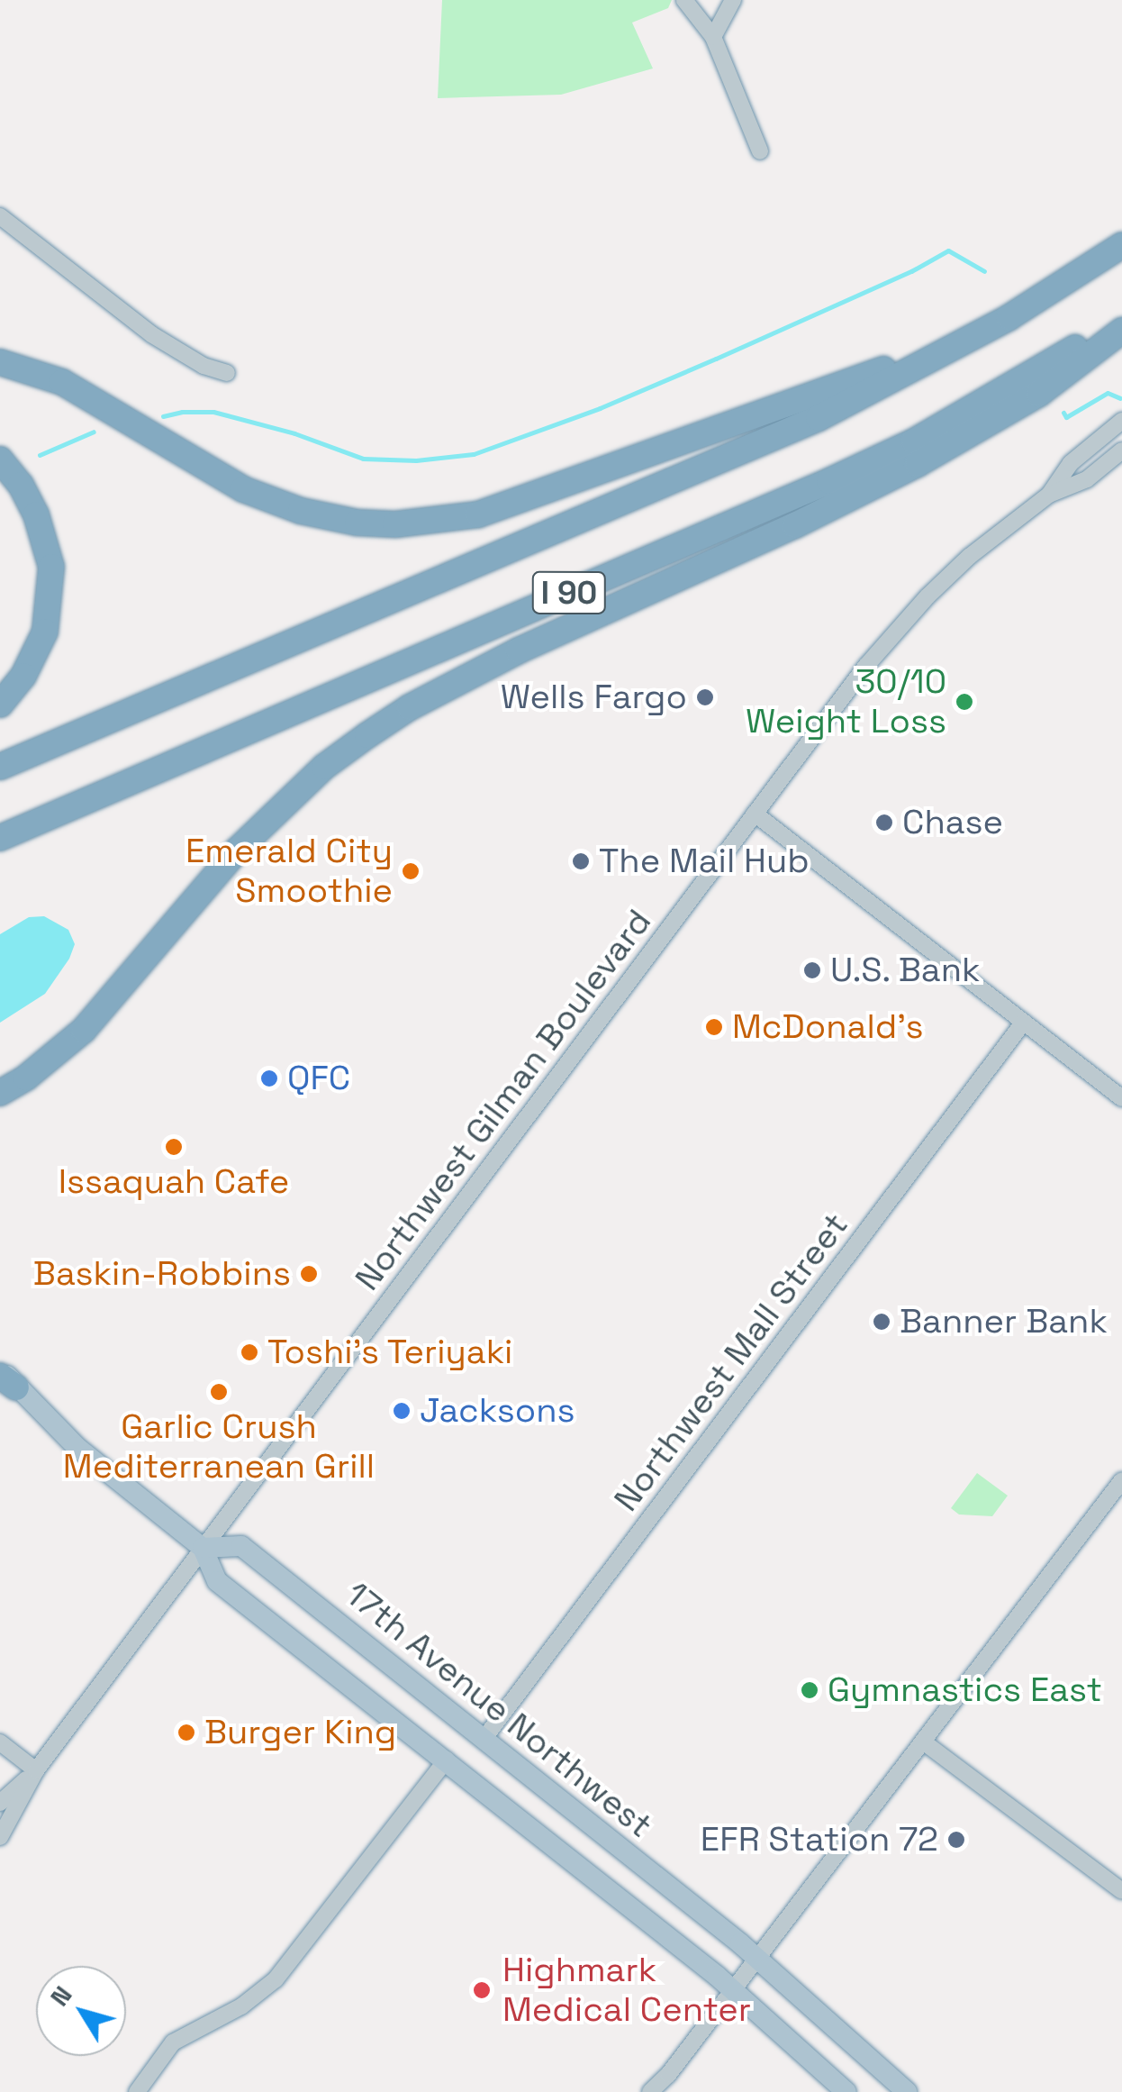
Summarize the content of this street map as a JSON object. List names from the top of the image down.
{
  "streets": {
    "highway": ["I 90"],
    "main road": ["17th Avenue Northwest"],
    "street": ["Northwest Gilman Boulevard", "Northwest Mall Street"]
  },
  "crossings": [
    ["Northwest Gilman Boulevard", "17th Avenue Northwest"],
    ["Northwest Mall Street", "17th Avenue Northwest"]
  ],
  "places": [
    "Wells Fargo",
    "30/10 Weight Loss",
    "Chase",
    "The Mail Hub",
    "Emerald City Smoothie",
    "U.S. Bank",
    "McDonald's",
    "QFC",
    "Issaquah Cafe",
    "Baskin-Robbins",
    "Banner Bank",
    "Toshi’s Teriyaki",
    "Garlic Crush Mediterranean Grill",
    "Jacksons",
    "Gymnastics East",
    "Burger King",
    "EFR Station 72",
    "Highmark Medical Center"
  ],
  "north": "top left"
}
